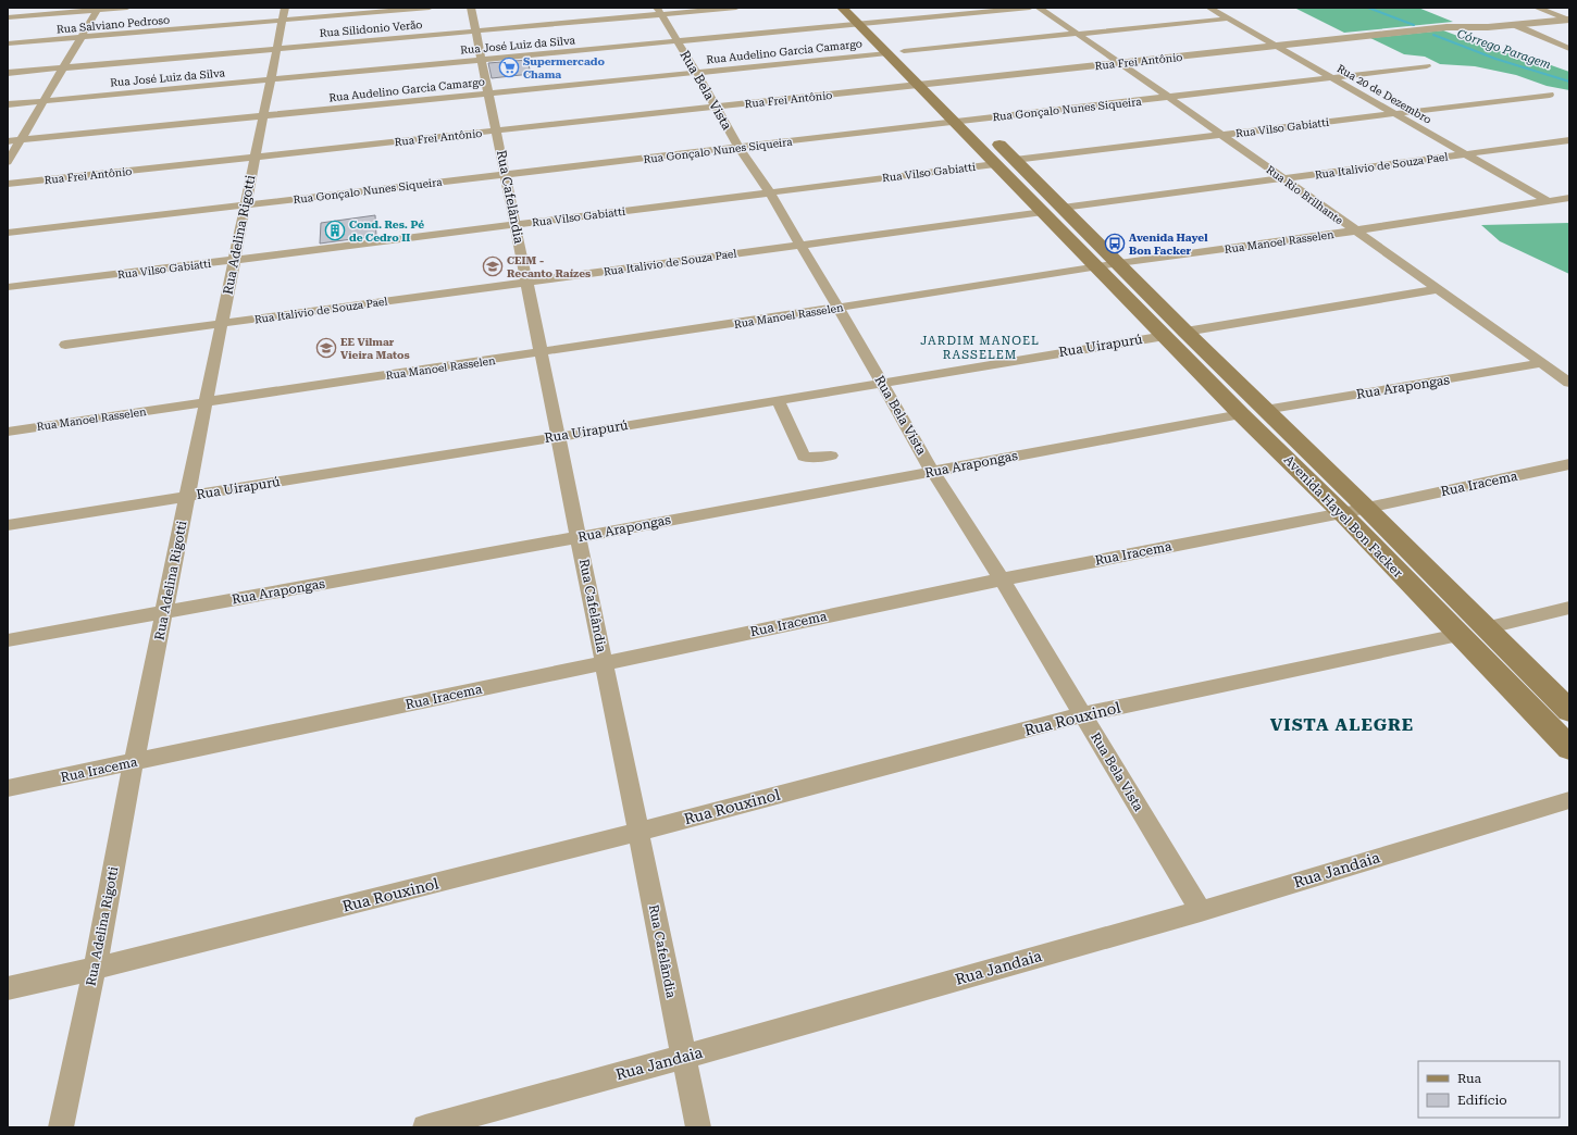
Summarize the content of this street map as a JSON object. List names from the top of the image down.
{
  "streets": {
    "main road": ["Avenida Hayel Bon Facker"],
    "street": [
      "Rua Salviano Pedroso",
      "Rua Silidonio Verão",
      "Rua José Luiz da Silva",
      "Rua Audelino Garcia Camargo",
      "Rua Frei Antônio",
      "Rua Bela Vista",
      "Rua 20 de Dezembro",
      "Rua Gonçalo Nunes Siqueira",
      "Rua Vilso Gabiatti",
      "Rua Italivio de Souza Pael",
      "Rua Rio Brilhante",
      "Rua Cafelândia",
      "Rua Adelina Rigotti",
      "Rua Manoel Rasselen",
      "Rua Uirapurú",
      "Rua Arapongas",
      "Rua Iracema",
      "Rua Rouxinol",
      "Rua Jandaia"
    ]
  },
  "crossings": [
    ["Rua Salviano Pedroso", "Rua Adelina Rigotti"],
    ["Rua Silidonio Verão", "Rua Bela Vista"],
    ["Rua Silidonio Verão", "Rua Cafelândia"],
    ["Rua Silidonio Verão", "Rua Adelina Rigotti"],
    ["Rua José Luiz da Silva", "Rua Bela Vista"],
    ["Rua José Luiz da Silva", "Rua Cafelândia"],
    ["Rua José Luiz da Silva", "Rua Adelina Rigotti"],
    ["Rua José Luiz da Silva", "Avenida Hayel Bon Facker"],
    ["Rua Audelino Garcia Camargo", "Rua Bela Vista"],
    ["Rua Audelino Garcia Camargo", "Rua 20 de Dezembro"],
    ["Rua Audelino Garcia Camargo", "Rua Rio Brilhante"],
    ["Rua Audelino Garcia Camargo", "Rua Cafelândia"],
    ["Rua Audelino Garcia Camargo", "Rua Adelina Rigotti"],
    ["Rua Audelino Garcia Camargo", "Avenida Hayel Bon Facker"],
    ["Rua Frei Antônio", "Rua Bela Vista"],
    ["Rua Frei Antônio", "Rua 20 de Dezembro"],
    ["Rua Frei Antônio", "Rua Rio Brilhante"],
    ["Rua Frei Antônio", "Rua Cafelândia"],
    ["Rua Frei Antônio", "Rua Adelina Rigotti"],
    ["Rua Frei Antônio", "Avenida Hayel Bon Facker"],
    ["Rua Bela Vista", "Rua Gonçalo Nunes Siqueira"],
    ["Rua Bela Vista", "Rua Vilso Gabiatti"],
    ["Rua Bela Vista", "Rua Italivio de Souza Pael"],
    ["Rua Bela Vista", "Rua Manoel Rasselen"],
    ["Rua Bela Vista", "Rua Uirapurú"],
    ["Rua Bela Vista", "Rua Arapongas"],
    ["Rua Bela Vista", "Rua Iracema"],
    ["Rua Bela Vista", "Rua Rouxinol"],
    ["Rua Bela Vista", "Rua Jandaia"],
    ["Rua 20 de Dezembro", "Rua Gonçalo Nunes Siqueira"],
    ["Rua 20 de Dezembro", "Rua Vilso Gabiatti"],
    ["Rua 20 de Dezembro", "Rua Italivio de Souza Pael"],
    ["Rua 20 de Dezembro", "Rua Manoel Rasselen"],
    ["Rua Gonçalo Nunes Siqueira", "Rua Rio Brilhante"],
    ["Rua Gonçalo Nunes Siqueira", "Rua Cafelândia"],
    ["Rua Gonçalo Nunes Siqueira", "Rua Adelina Rigotti"],
    ["Rua Gonçalo Nunes Siqueira", "Avenida Hayel Bon Facker"],
    ["Rua Vilso Gabiatti", "Rua Rio Brilhante"],
    ["Rua Vilso Gabiatti", "Rua Cafelândia"],
    ["Rua Vilso Gabiatti", "Rua Adelina Rigotti"],
    ["Rua Vilso Gabiatti", "Avenida Hayel Bon Facker"],
    ["Rua Italivio de Souza Pael", "Rua Rio Brilhante"],
    ["Rua Italivio de Souza Pael", "Rua Cafelândia"],
    ["Rua Italivio de Souza Pael", "Rua Adelina Rigotti"],
    ["Rua Italivio de Souza Pael", "Avenida Hayel Bon Facker"],
    ["Rua Rio Brilhante", "Rua Manoel Rasselen"],
    ["Rua Rio Brilhante", "Rua Arapongas"],
    ["Rua Cafelândia", "Rua Manoel Rasselen"],
    ["Rua Cafelândia", "Rua Uirapurú"],
    ["Rua Cafelândia", "Rua Arapongas"],
    ["Rua Cafelândia", "Rua Iracema"],
    ["Rua Cafelândia", "Rua Rouxinol"],
    ["Rua Cafelândia", "Rua Jandaia"],
    ["Rua Adelina Rigotti", "Rua Manoel Rasselen"],
    ["Rua Adelina Rigotti", "Rua Uirapurú"],
    ["Rua Adelina Rigotti", "Rua Arapongas"],
    ["Rua Adelina Rigotti", "Rua Iracema"],
    ["Rua Adelina Rigotti", "Rua Rouxinol"],
    ["Rua Manoel Rasselen", "Avenida Hayel Bon Facker"],
    ["Rua Uirapurú", "Avenida Hayel Bon Facker"],
    ["Rua Arapongas", "Avenida Hayel Bon Facker"],
    ["Rua Iracema", "Avenida Hayel Bon Facker"],
    ["Avenida Hayel Bon Facker", "Rua Rouxinol"]
  ],
  "districts": ["JARDIM MANOEL RASSELEM", "VISTA ALEGRE"],
  "water": ["Córrego Paragem"],
  "places": {
    "supermarket": ["Supermercado Chama"],
    "building": ["Cond. Res. Pé de Cedro II"],
    "bus stop": ["Avenida Hayel Bon Facker"],
    "school or university": ["CEIM - Recanto Raízes", "EE Vilmar Vieira Matos"]
  },
  "legend": ["Rua", "Edifício"]
}
